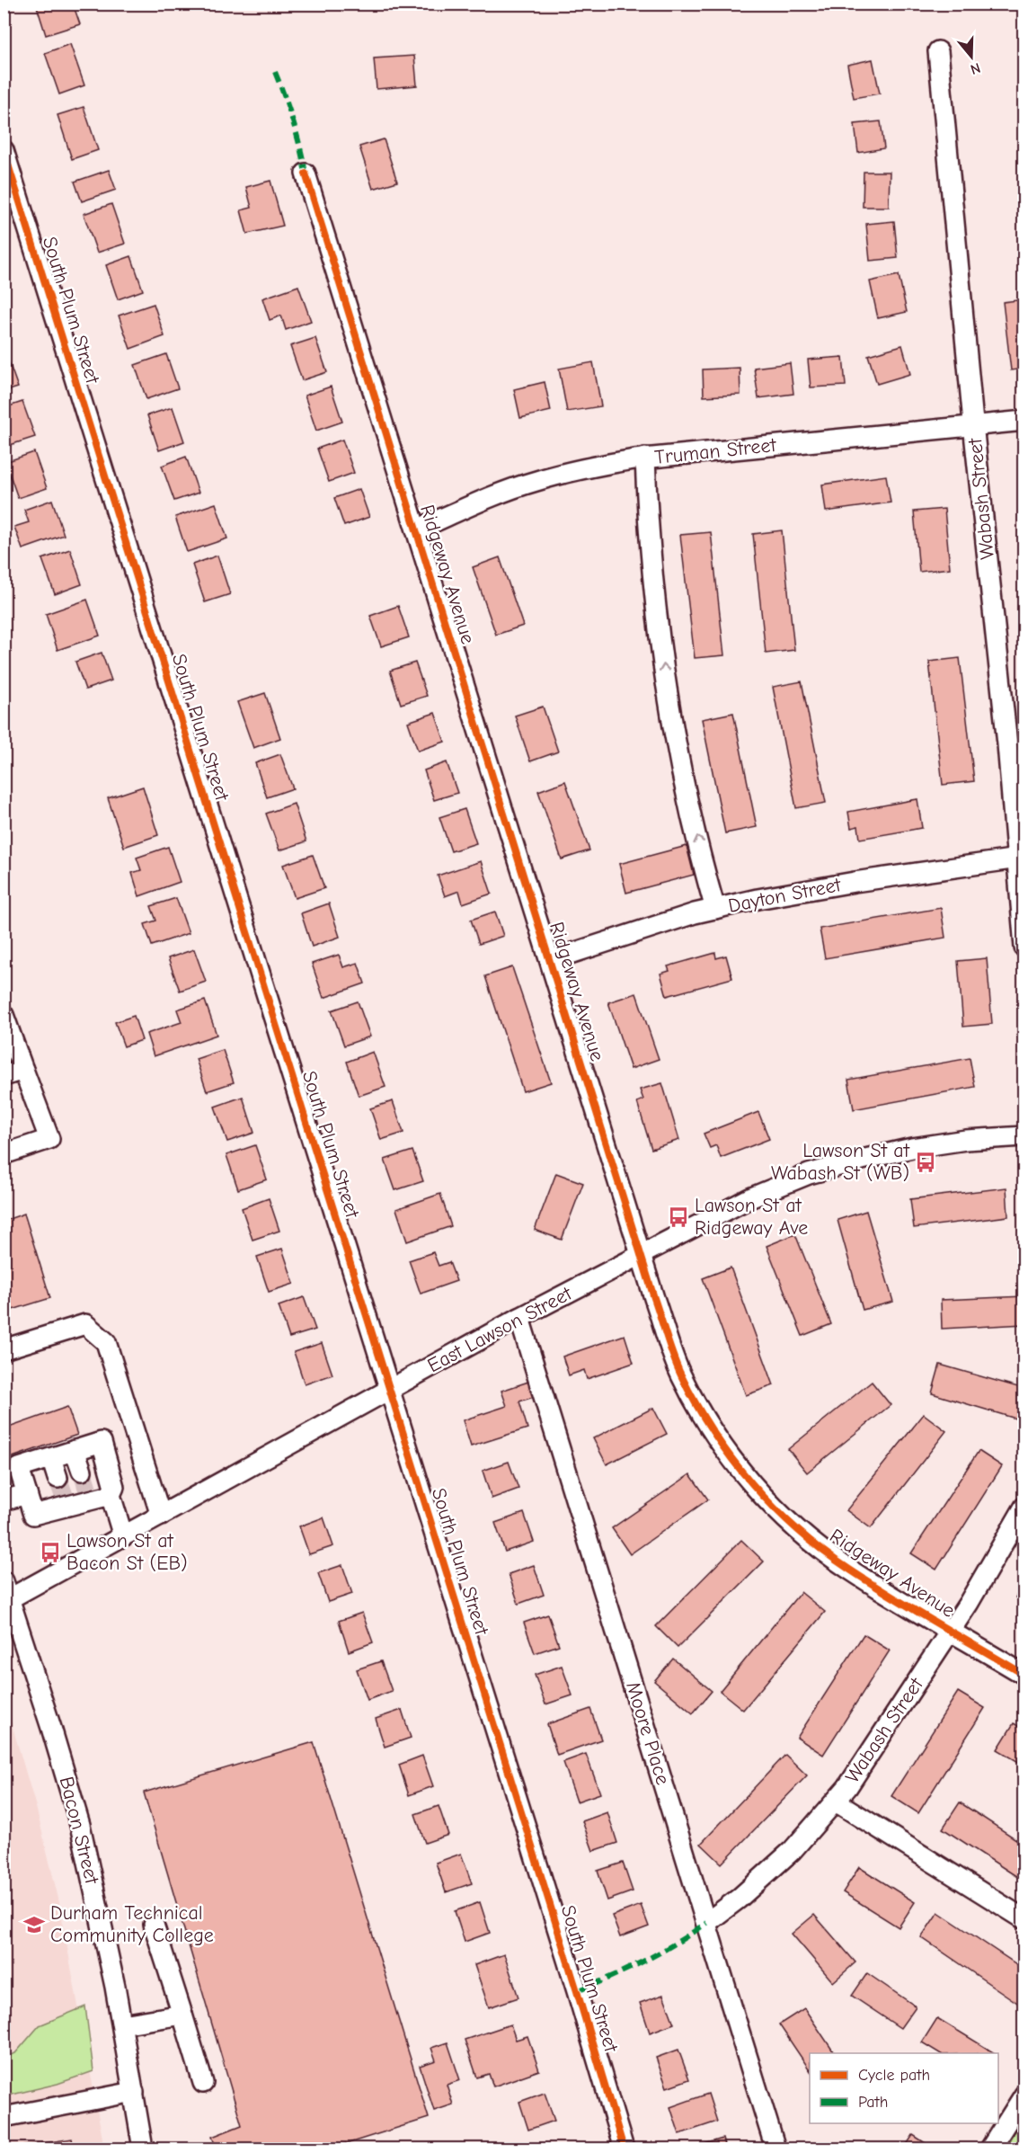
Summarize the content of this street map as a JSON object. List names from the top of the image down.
{
  "streets": {
    "street": [
      "South Plum Street",
      "Truman Street",
      "Wabash Street",
      "Ridgeway Avenue",
      "Dayton Street",
      "East Lawson Street",
      "Moore Place",
      "Bacon Street"
    ]
  },
  "crossings": [
    ["South Plum Street", "East Lawson Street"],
    ["Truman Street", "Wabash Street"],
    ["Truman Street", "Ridgeway Avenue"],
    ["Wabash Street", "Ridgeway Avenue"],
    ["Wabash Street", "Dayton Street"],
    ["Wabash Street", "Moore Place"],
    ["Ridgeway Avenue", "Dayton Street"],
    ["Ridgeway Avenue", "East Lawson Street"],
    ["East Lawson Street", "Moore Place"],
    ["East Lawson Street", "Bacon Street"]
  ],
  "places": {
    "bus stop": ["Lawson St at Wabash St (WB)", "Lawson St at Ridgeway Ave", "Lawson St at Bacon St (EB)"],
    "school or university": ["Durham Technical Community College"]
  },
  "legend": ["Cycle path", "Path"],
  "north": "bottom"
}
